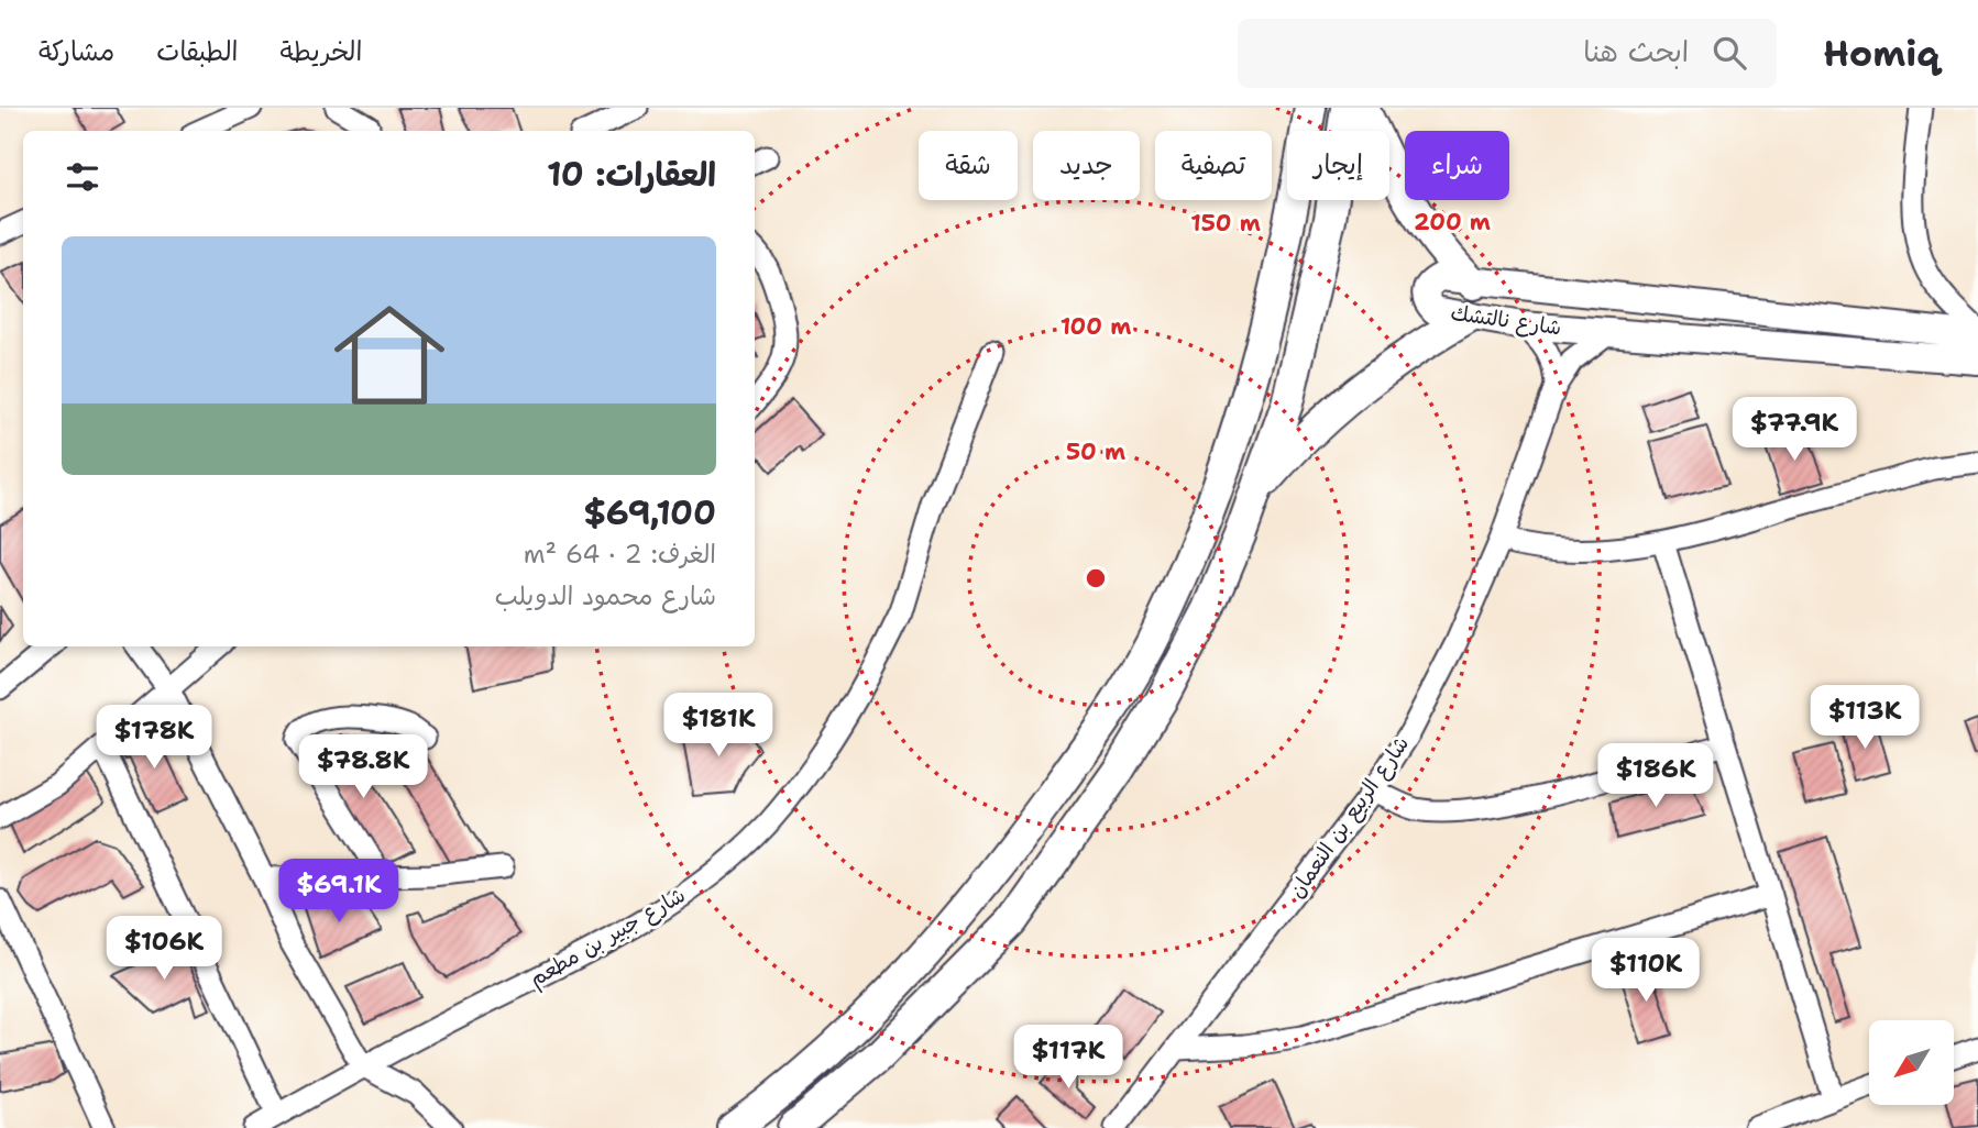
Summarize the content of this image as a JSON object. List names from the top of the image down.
{
  "streets": {
    "main road": ["شارع نالتشك"],
    "street": ["شارع الربيع بن النعمان", "شارع جبير بن مطعم"]
  },
  "crossings": [
    ["شارع نالتشك", "شارع الربيع بن النعمان"]
  ],
  "north": "bottom left",
  "page": {
    "header": "Homiq",
    "search": "ابحث هنا",
    "nav": ["الخريطة", "الطبقات", "مشاركة"],
    "chip": [
      "شراء",
      "إيجار",
      "تصفية",
      "جديد",
      "شقة"
    ],
    "heading": "العقارات: 10",
    "list": [
      {
        "name": "$69,100",
        "note": "الغرف: 2 · 64 m² · شارع محمود الدويلب"
      }
    ],
    "price": [
      "$77.9K",
      "$113K",
      "$181K",
      "$178K",
      "$78.8K",
      "$186K",
      "$69.1K",
      "$106K",
      "$110K",
      "$117K"
    ]
  },
  "rings": [
    "200 m",
    "150 m",
    "100 m",
    "50 m"
  ]
}
